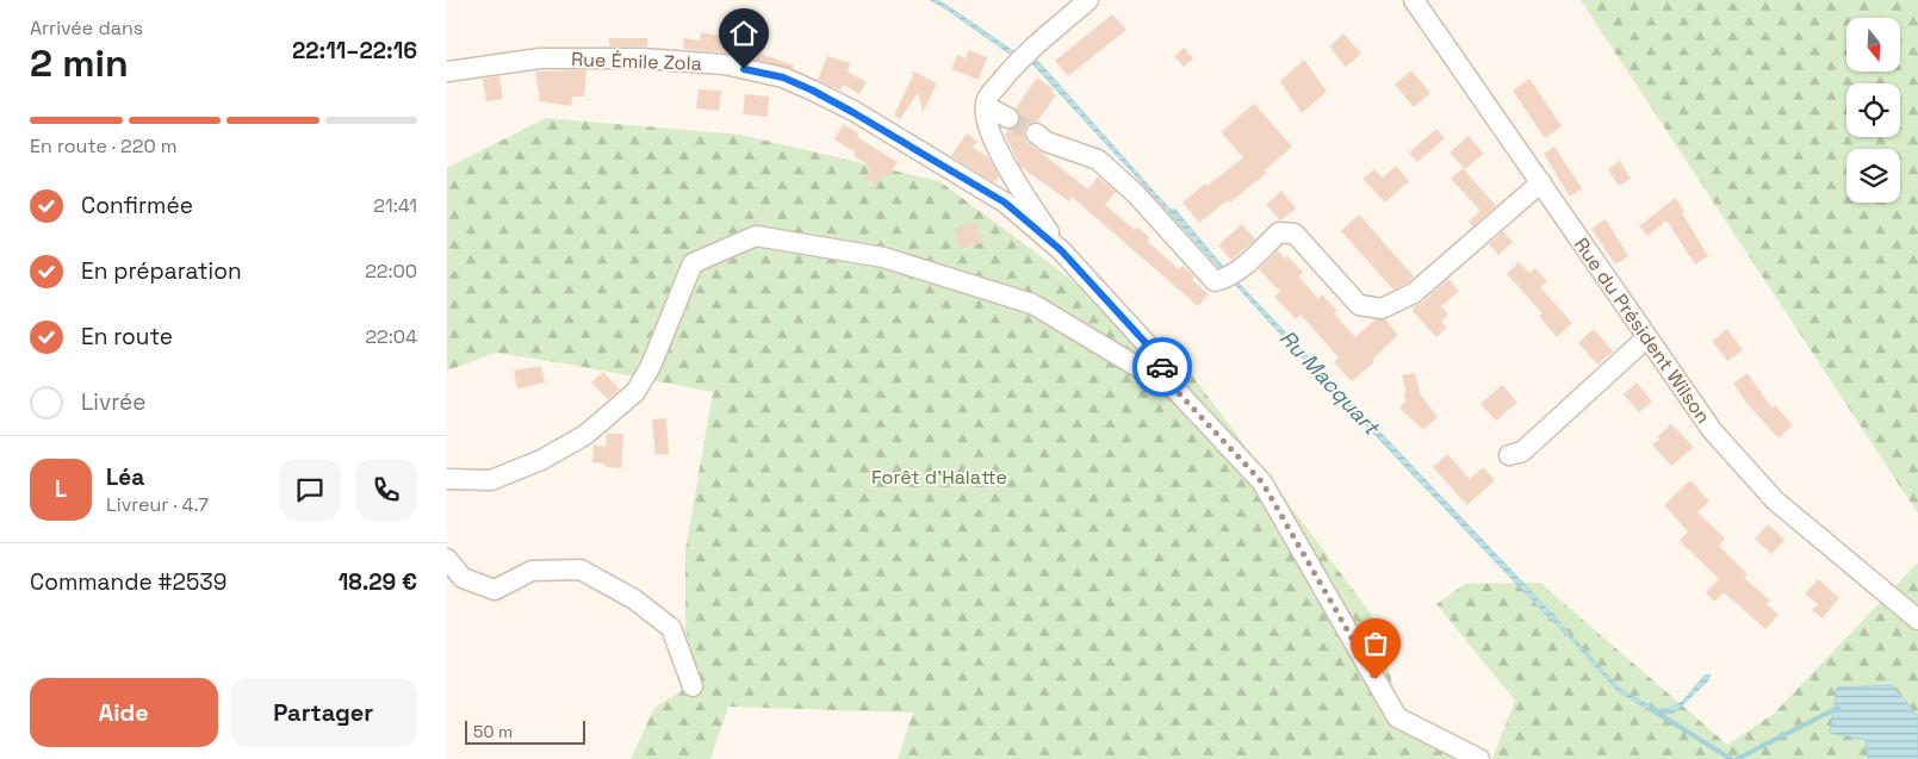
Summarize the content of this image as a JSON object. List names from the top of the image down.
{
  "streets": {
    "street": ["Rue Émile Zola", "Rue du Président Wilson"]
  },
  "water": ["Ru Macquart"],
  "parks": ["Forêt d'Halatte"],
  "scale_bar": "50 m",
  "north": "bottom",
  "page": {
    "heading": ["2 min", "Arrivée dans", "22:11–22:16"],
    "panel": [
      "Léa",
      "Livreur · 4.7",
      "Commande #2539",
      "18.29 €"
    ],
    "bar": "En route · 220 m",
    "list": [
      ["Confirmée", "21:41"],
      ["En préparation", "22:00"],
      ["En route", "22:04"],
      "Livrée"
    ],
    "round": "L",
    "buttons": ["Aide", "Partager"],
    "scale": "50 m"
  }
}
